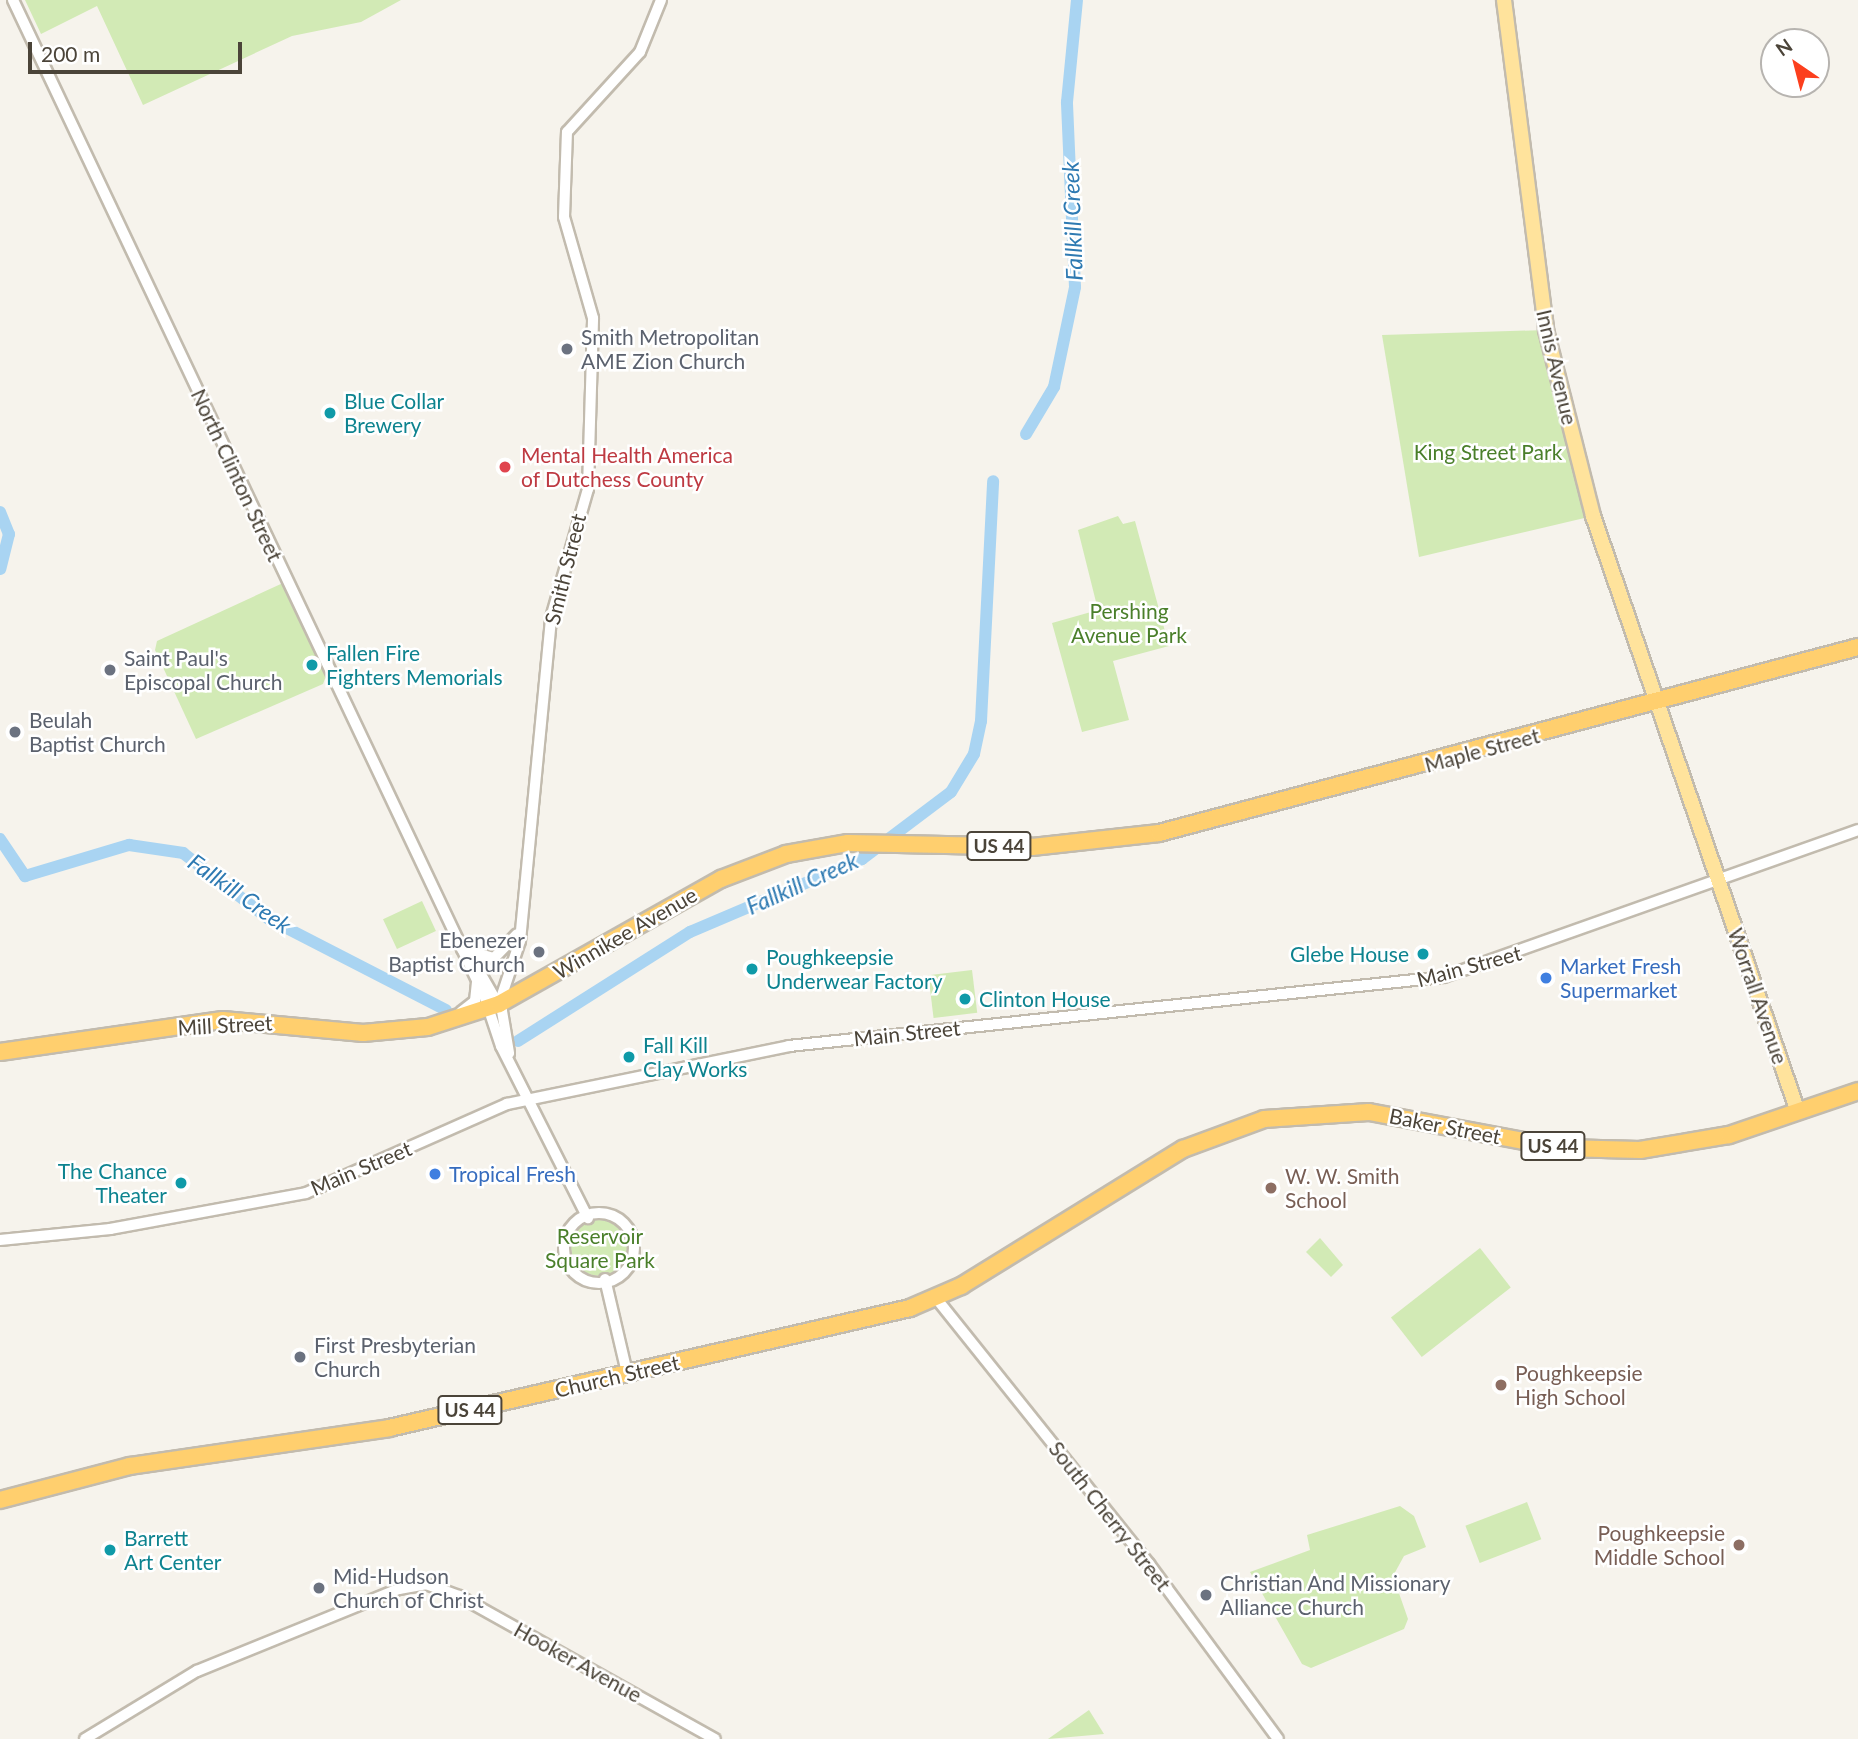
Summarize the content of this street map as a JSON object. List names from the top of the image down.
{
  "streets": {
    "highway": [
      "Maple Street",
      "US 44",
      "Winnikee Avenue",
      "Mill Street",
      "Baker Street",
      "Church Street"
    ],
    "main road": ["Innis Avenue", "Worrall Avenue"],
    "street": [
      "North Clinton Street",
      "Smith Street",
      "Main Street",
      "South Cherry Street",
      "Hooker Avenue"
    ]
  },
  "crossings": [
    ["Innis Avenue", "Maple Street"],
    ["Innis Avenue", "Main Street"],
    ["Innis Avenue", "Worrall Avenue"],
    ["North Clinton Street", "Smith Street"],
    ["North Clinton Street", "Winnikee Avenue"],
    ["North Clinton Street", "Main Street"],
    ["North Clinton Street", "Mill Street"],
    ["Smith Street", "Winnikee Avenue"],
    ["Smith Street", "Mill Street"],
    ["Maple Street", "Winnikee Avenue"],
    ["Winnikee Avenue", "Mill Street"],
    ["Main Street", "Worrall Avenue"],
    ["Worrall Avenue", "Baker Street"],
    ["Baker Street", "Church Street"],
    ["Church Street", "South Cherry Street"]
  ],
  "water": ["Fallkill Creek"],
  "parks": ["King Street Park", "Pershing Avenue Park", "Reservoir Square Park"],
  "places": [
    "Smith Metropolitan AME Zion Church",
    "Blue Collar Brewery",
    "Mental Health America of Dutchess County",
    "Fallen Fire Fighters Memorials",
    "Saint Paul's Episcopal Church",
    "Beulah Baptist Church",
    "Ebenezer Baptist Church",
    "Glebe House",
    "Poughkeepsie Underwear Factory",
    "Market Fresh Supermarket",
    "Clinton House",
    "Fall Kill Clay Works",
    "Tropical Fresh",
    "The Chance Theater",
    "W. W. Smith School",
    "First Presbyterian Church",
    "Poughkeepsie High School",
    "Poughkeepsie Middle School",
    "Barrett Art Center",
    "Mid-Hudson Church of Christ",
    "Christian And Missionary Alliance Church"
  ],
  "scale_bar": "200 m",
  "north": "top left"
}
